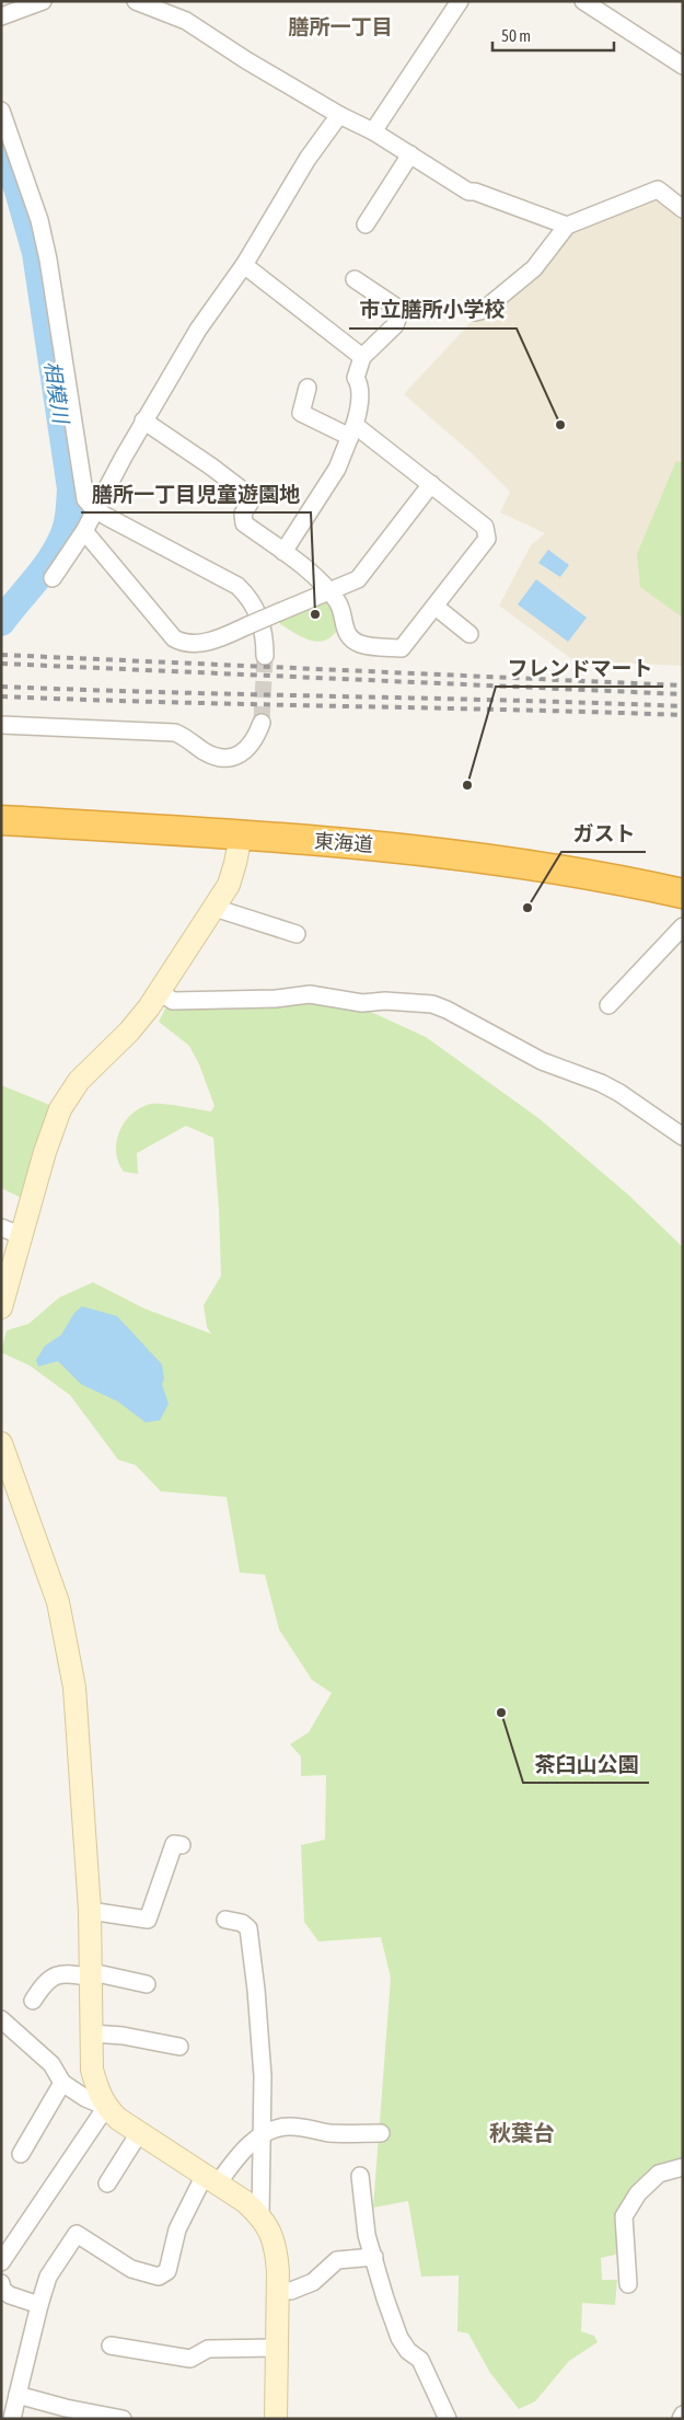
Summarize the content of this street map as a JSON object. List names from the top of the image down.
{
  "streets": {
    "highway": ["東海道"]
  },
  "districts": ["膳所一丁目", "秋葉台"],
  "water": ["相模川"],
  "places": [
    "市立膳所小学校",
    "膳所一丁目児童遊園地",
    "フレンドマート",
    "ガスト",
    "茶臼山公園"
  ],
  "scale_bar": "50 m"
}
